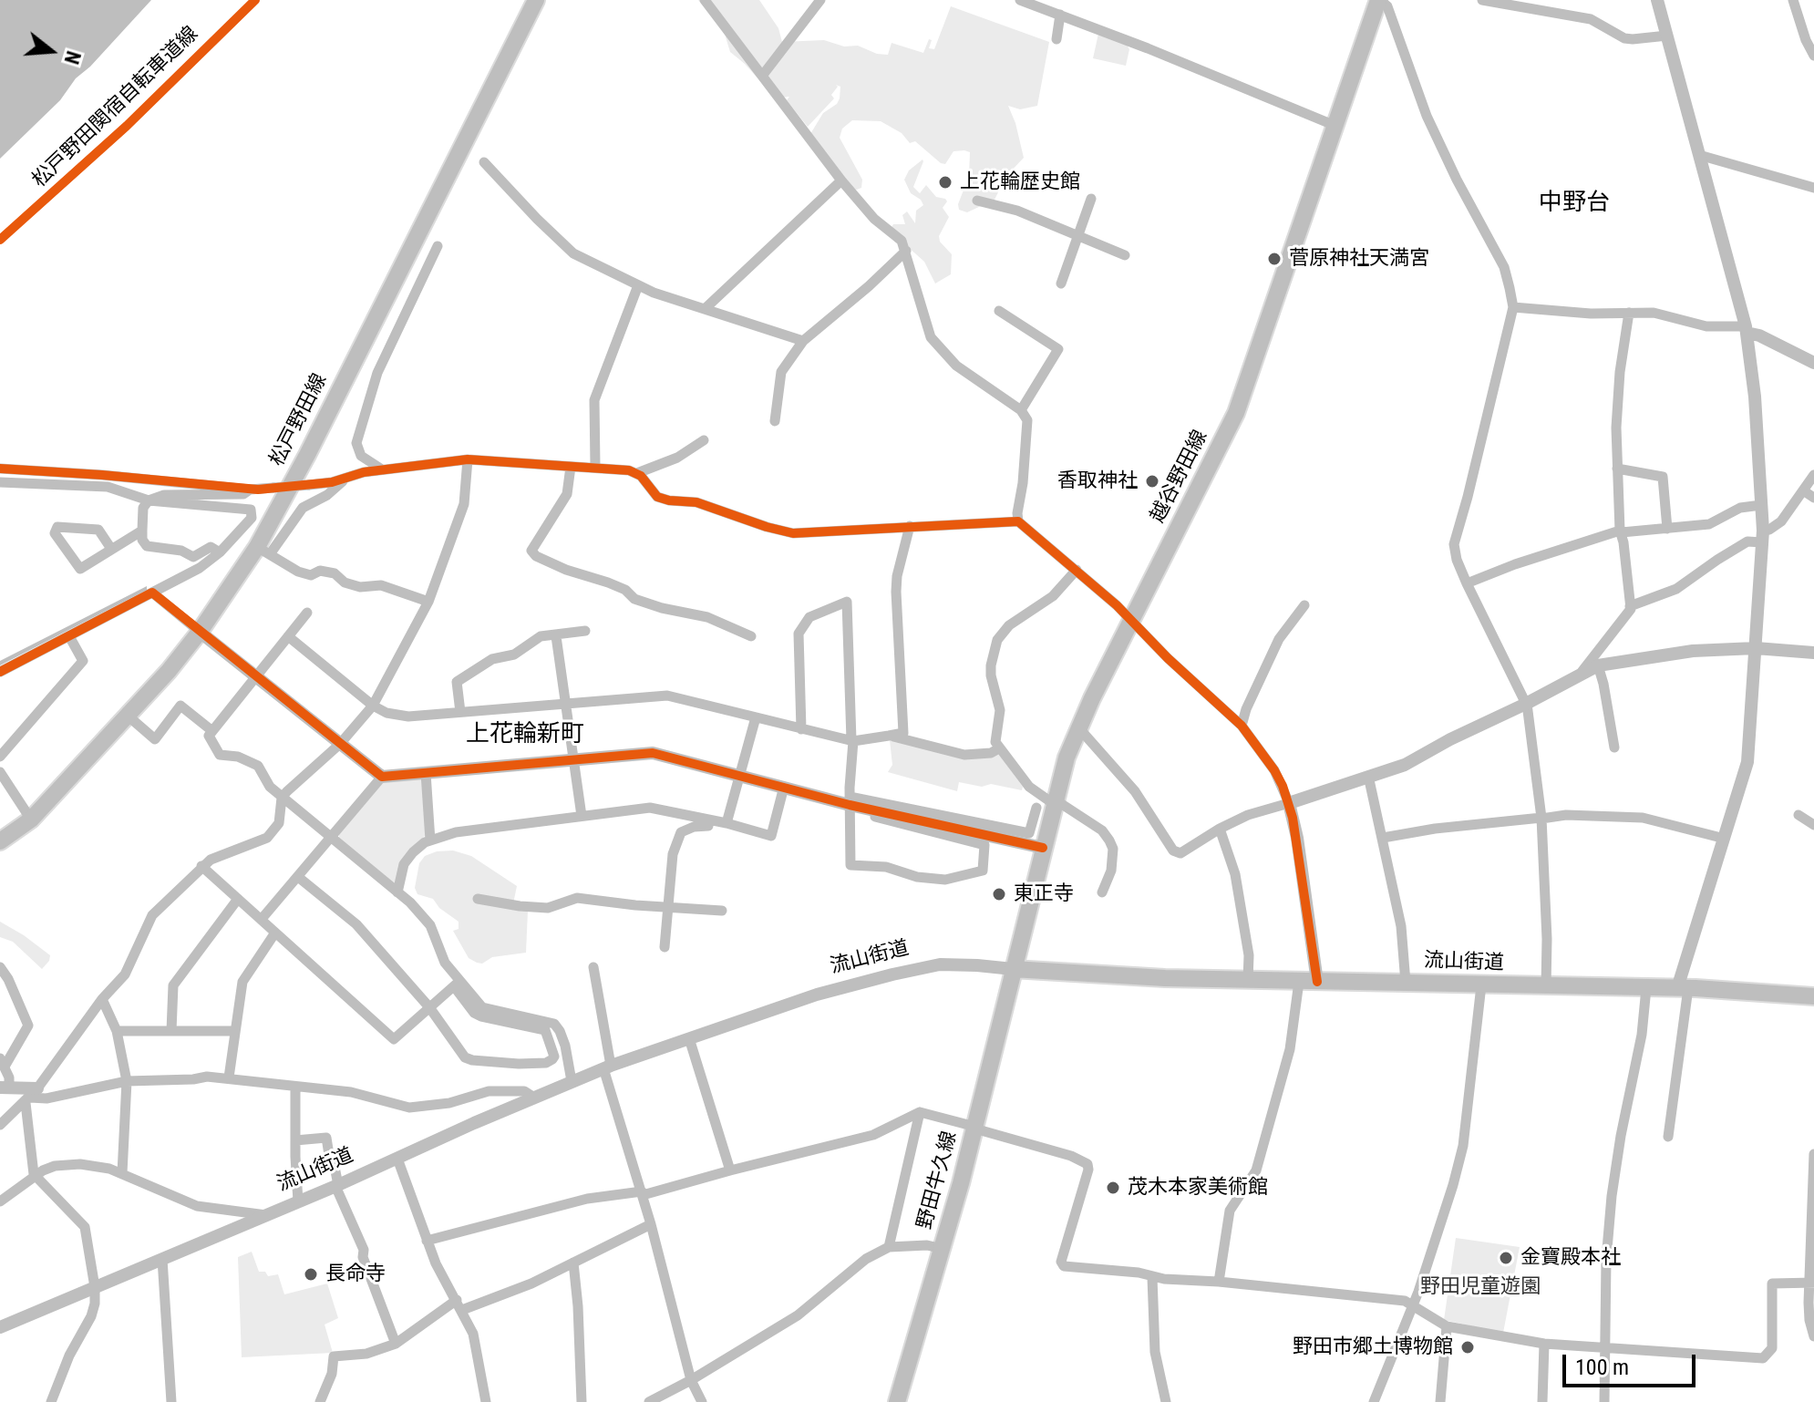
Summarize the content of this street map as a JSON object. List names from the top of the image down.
{
  "streets": {
    "main road": [
      "松戸野田線",
      "越谷野田線",
      "流山街道",
      "野田牛久線"
    ],
    "cycle path": ["松戸野田関宿自転車道線"]
  },
  "crossings": [
    ["越谷野田線", "流山街道"],
    ["越谷野田線", "野田牛久線"],
    ["流山街道", "野田牛久線"]
  ],
  "districts": ["中野台", "上花輪新町"],
  "parks": ["野田児童遊園"],
  "places": [
    "上花輪歴史館",
    "菅原神社天満宮",
    "香取神社",
    "東正寺",
    "茂木本家美術館",
    "金寶殿本社",
    "長命寺",
    "野田市郷土博物館"
  ],
  "scale_bar": "100 m",
  "north": "right"
}
